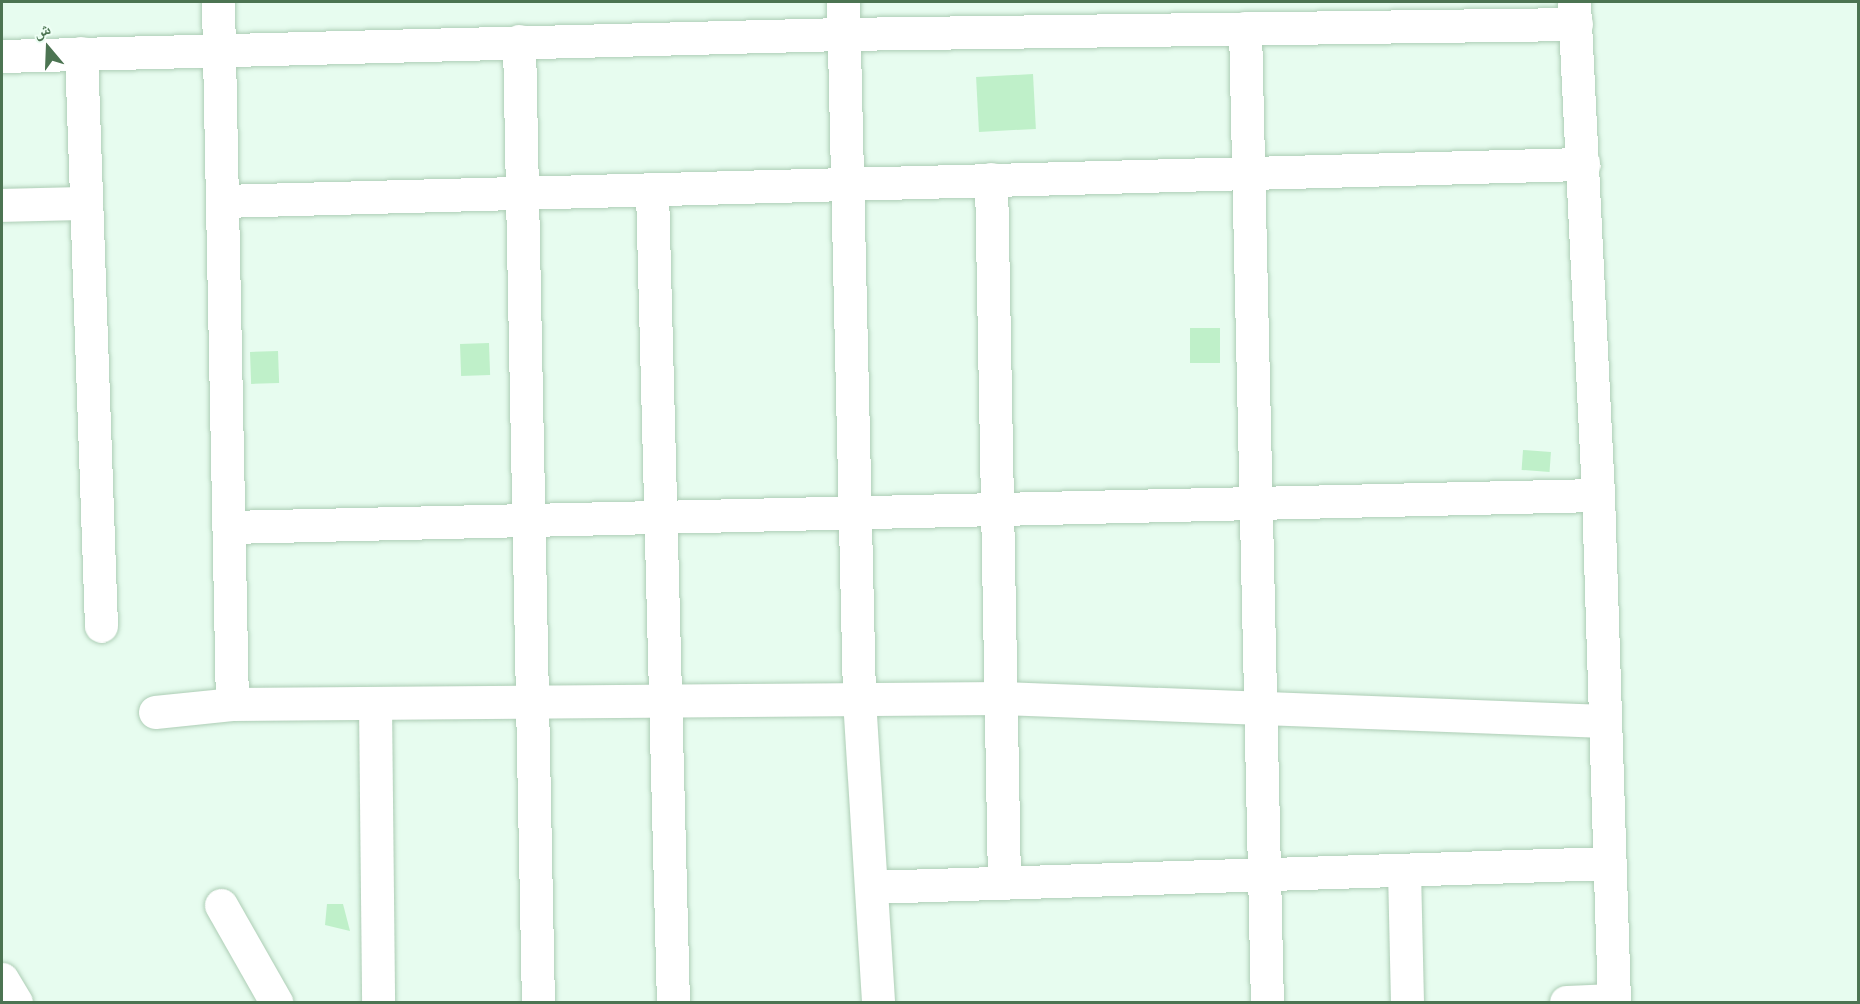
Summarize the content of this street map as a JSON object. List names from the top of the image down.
{
  "north": "top"
}
